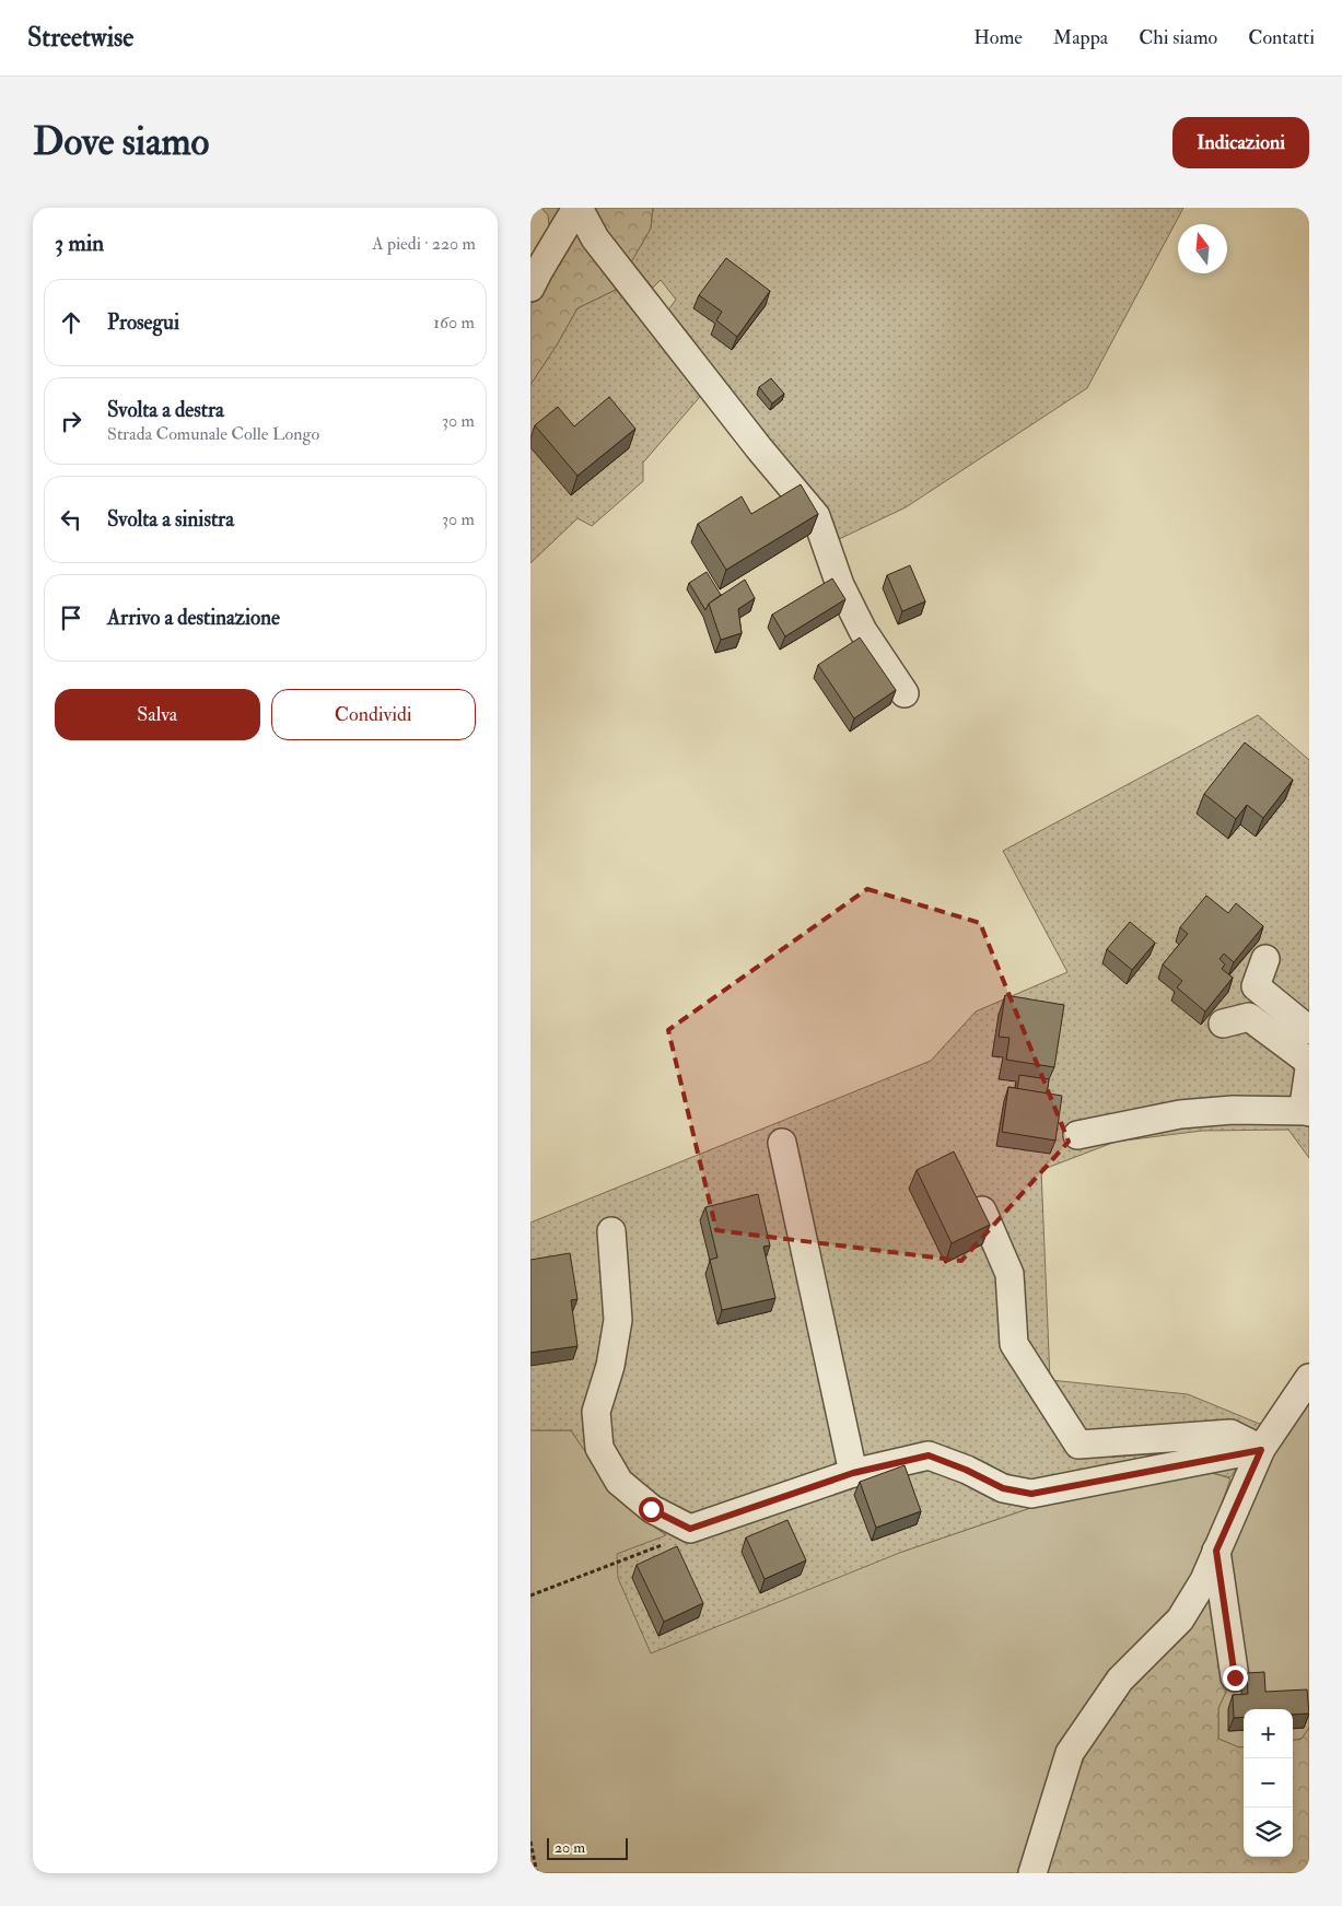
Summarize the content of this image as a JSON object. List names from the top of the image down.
{
  "scale_bar": "20 m",
  "north": "top",
  "page": {
    "header": "Streetwise",
    "nav": [
      "Home",
      "Mappa",
      "Chi siamo",
      "Contatti"
    ],
    "buttons": [
      "Indicazioni",
      ["Salva", "Condividi"]
    ],
    "title": "Dove siamo",
    "heading": ["3 min", "A piedi · 220 m"],
    "list": [
      ["Prosegui", "160 m"],
      ["Svolta a destra", "Strada Comunale Colle Longo", "30 m"],
      ["Svolta a sinistra", "30 m"],
      "Arrivo a destinazione"
    ],
    "map_buttons": ["+", "−"],
    "scale": "20 m"
  }
}
